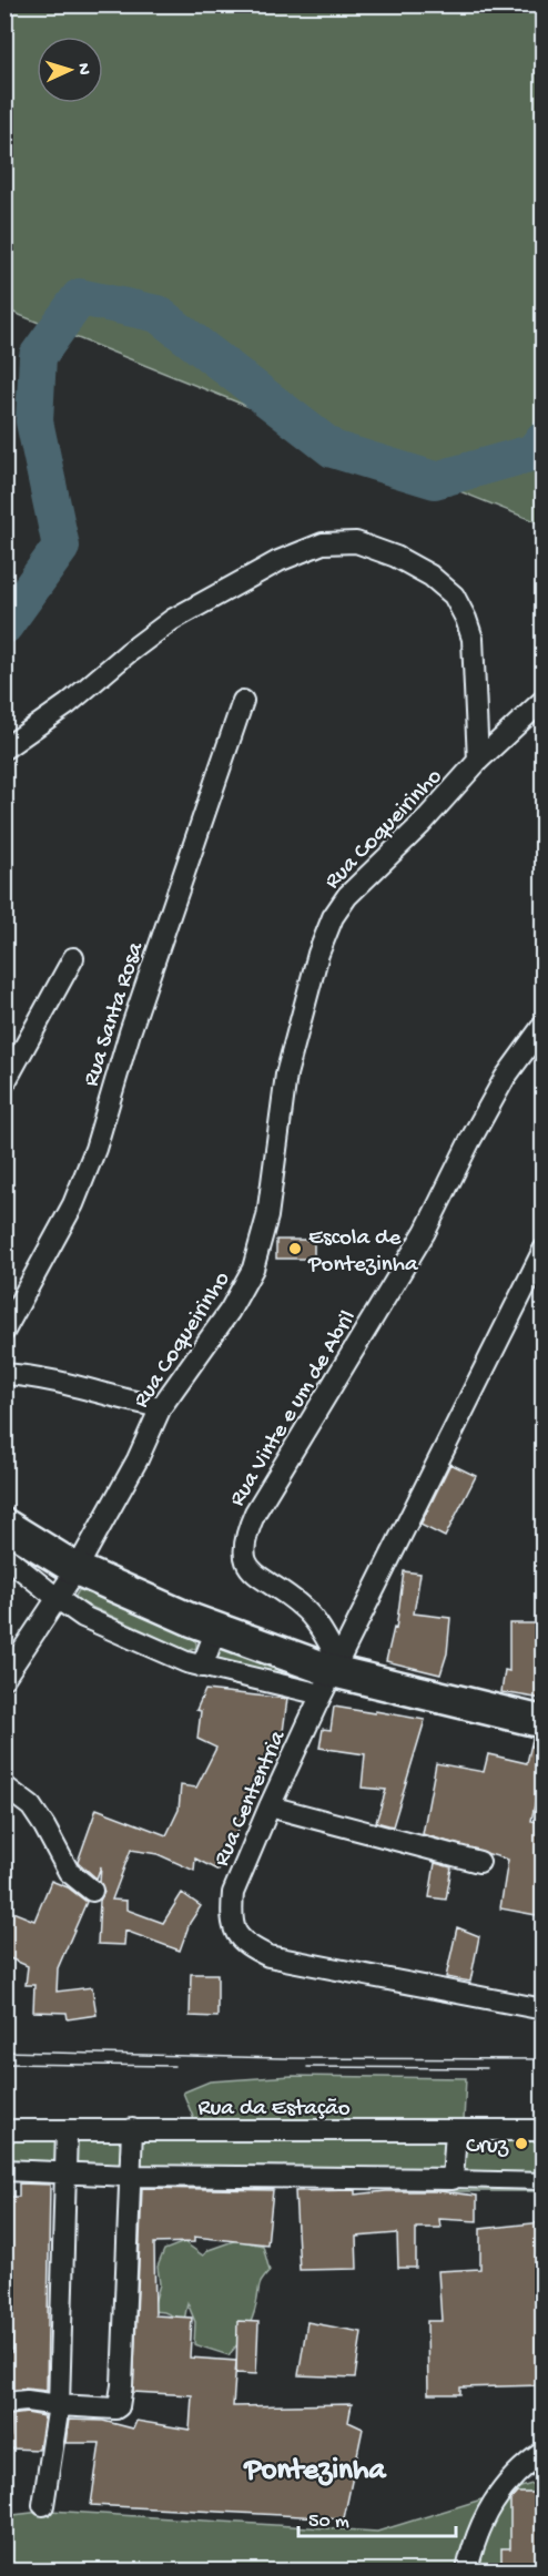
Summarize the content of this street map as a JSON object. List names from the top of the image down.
{
  "streets": {
    "street": [
      "Rua Coqueirinho",
      "Rua Santa Rosa",
      "Rua Vinte e um de Abril",
      "Rua Cententria",
      "Rua da Estação"
    ]
  },
  "crossings": [
    ["Rua Vinte e um de Abril", "Rua Cententria"]
  ],
  "districts": ["Pontezinha"],
  "places": ["Escola de Pontezinha", "Cruz"],
  "scale_bar": "50 m",
  "north": "right"
}
